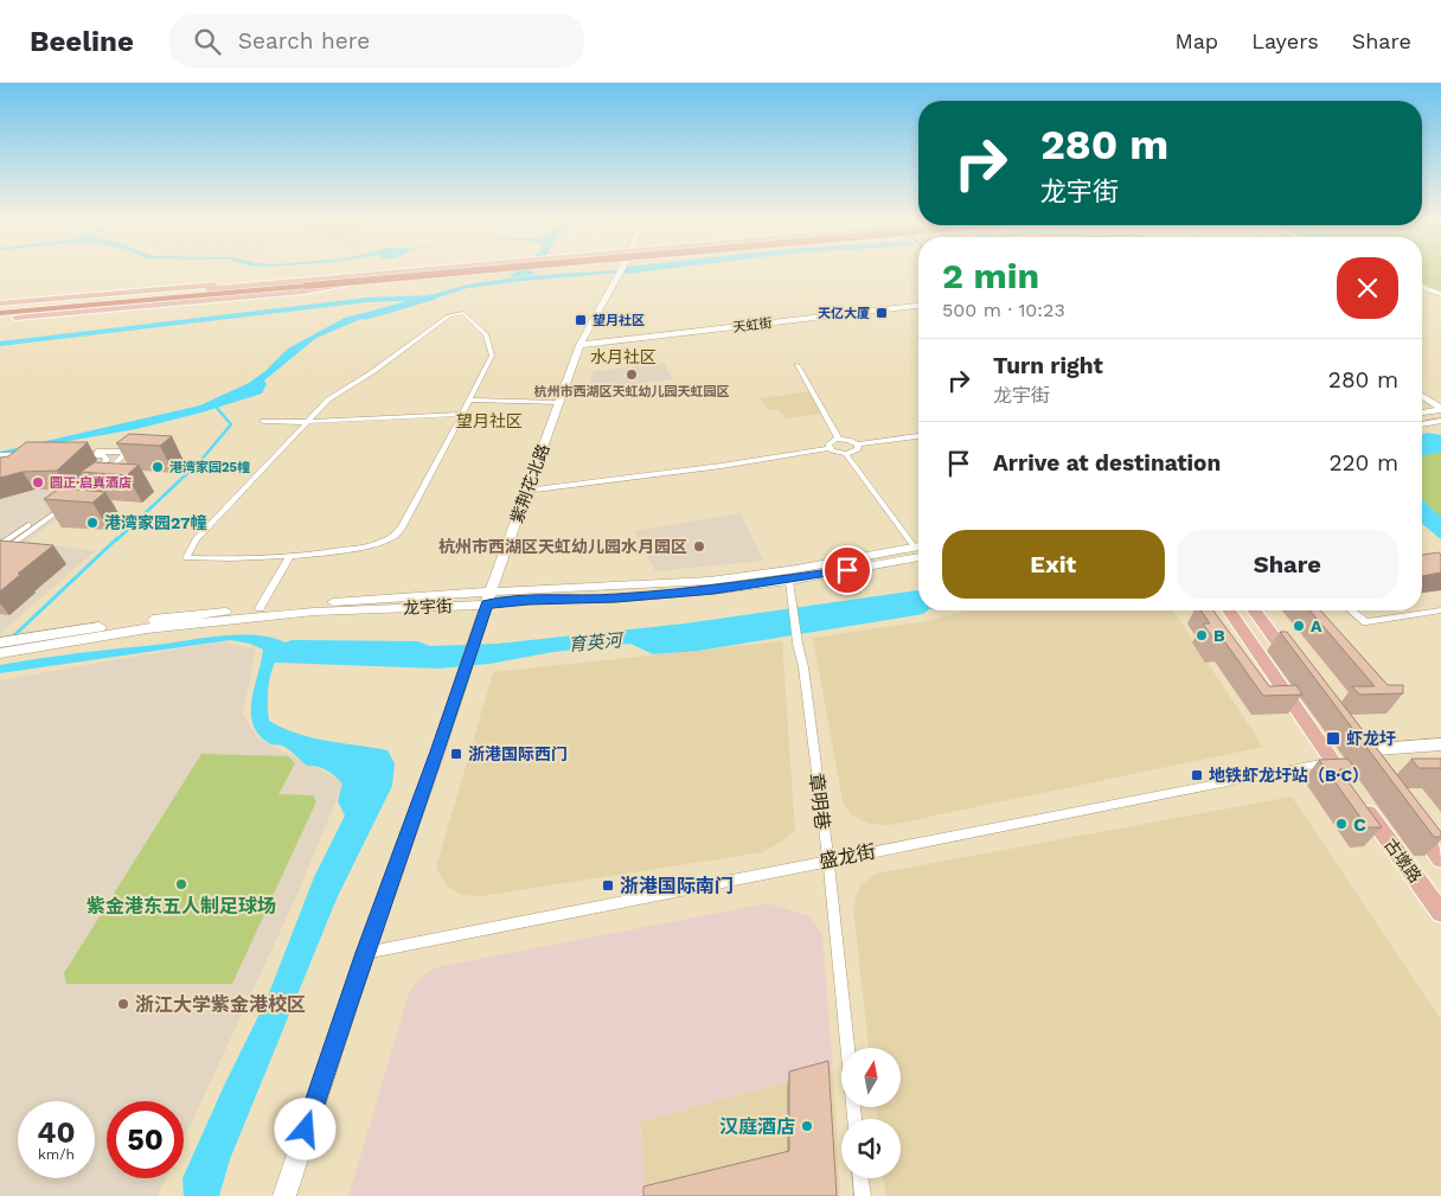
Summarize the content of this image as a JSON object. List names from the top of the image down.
{
  "streets": {
    "main road": ["古墩路"],
    "street": [
      "天虹街",
      "紫荆花北路",
      "龙宇街",
      "章明巷",
      "盛龙街"
    ]
  },
  "crossings": [
    ["天虹街", "紫荆花北路"],
    ["紫荆花北路", "龙宇街"],
    ["紫荆花北路", "盛龙街"],
    ["龙宇街", "章明巷"],
    ["章明巷", "盛龙街"],
    ["盛龙街", "古墩路"]
  ],
  "districts": ["水月社区", "望月社区"],
  "water": ["育英河"],
  "places": {
    "transit": [
      "天亿大厦",
      "望月社区",
      "虾龙圩",
      "浙港国际西门",
      "地铁虾龙圩站（B·C）",
      "浙港国际南门"
    ],
    "other": [
      "杭州市西湖区天虹幼儿园天虹园区",
      "港湾家园25幢",
      "圆正·启真酒店",
      "港湾家园27幢",
      "杭州市西湖区天虹幼儿园水月园区",
      "A",
      "B",
      "C",
      "紫金港东五人制足球场",
      "浙江大学紫金港校区",
      "汉庭酒店"
    ]
  },
  "north": "top",
  "page": {
    "header": "Beeline",
    "search": "Search here",
    "nav": ["Map", "Layers", "Share"],
    "turn": ["280 m", "龙宇街"],
    "heading": ["2 min", "500 m · 10:23"],
    "list": [
      {
        "name": "Turn right",
        "note": "龙宇街",
        "value": "280 m"
      },
      {
        "name": "Arrive at destination",
        "value": "220 m"
      }
    ],
    "buttons": ["Exit", "Share"],
    "speed": "40 km/h",
    "limit": "50"
  }
}
